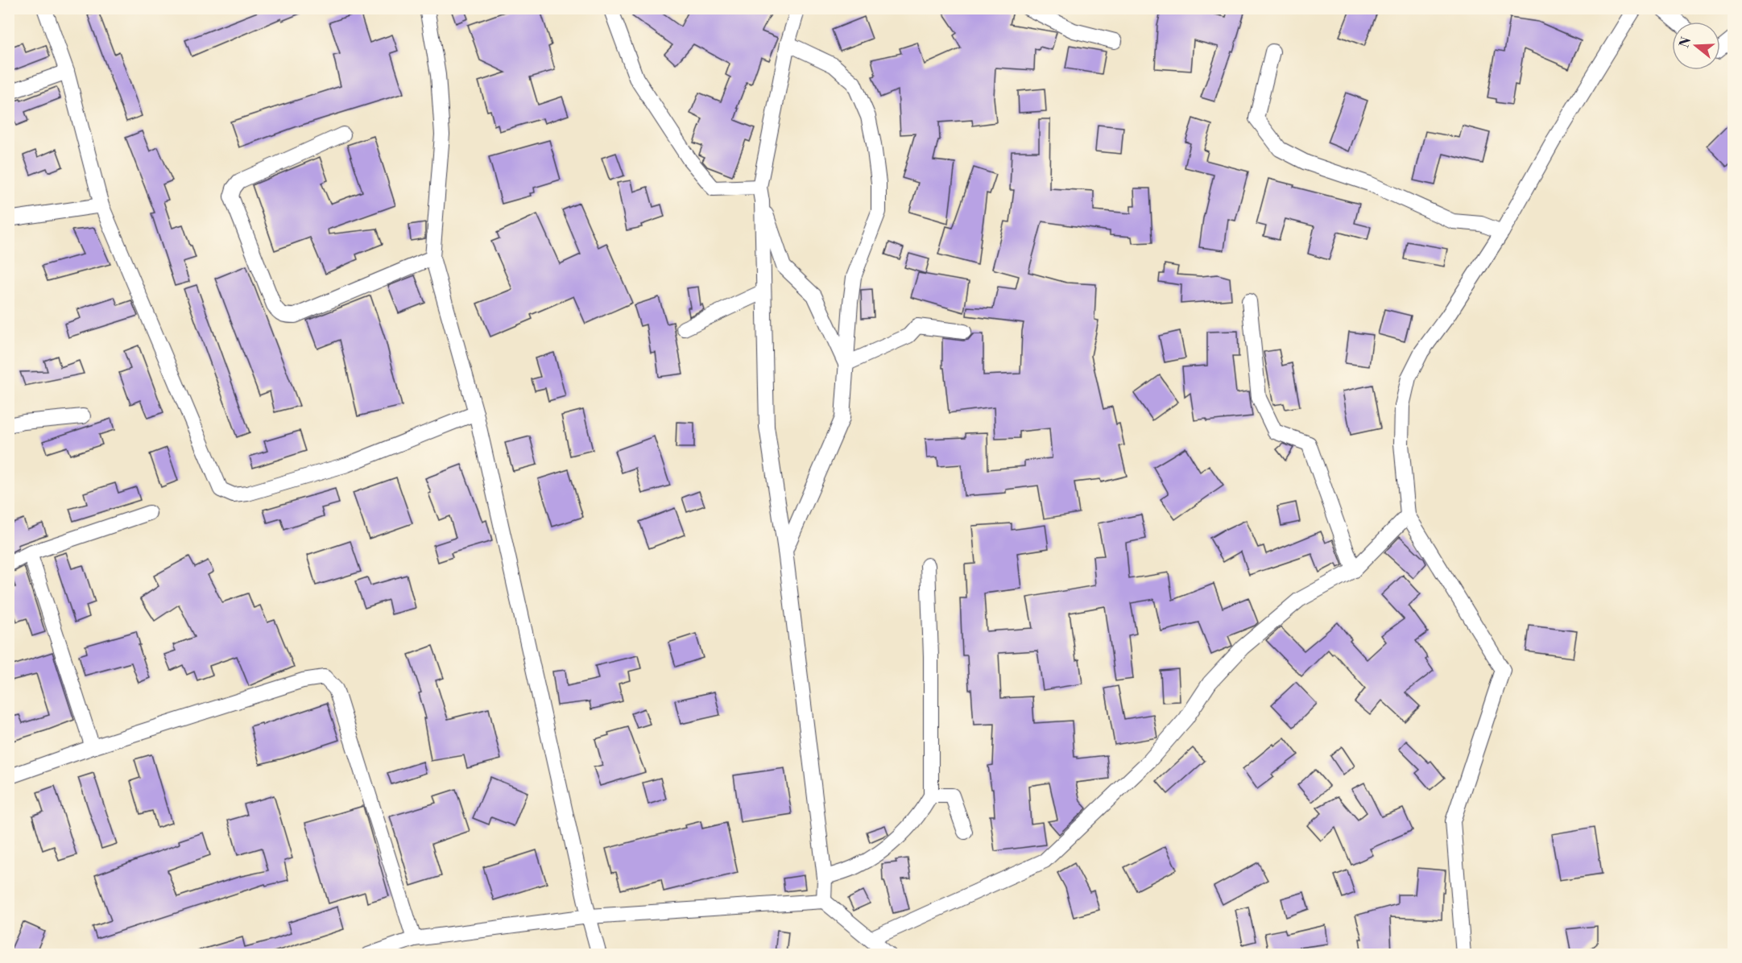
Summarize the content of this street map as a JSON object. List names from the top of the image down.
{
  "north": "left"
}
